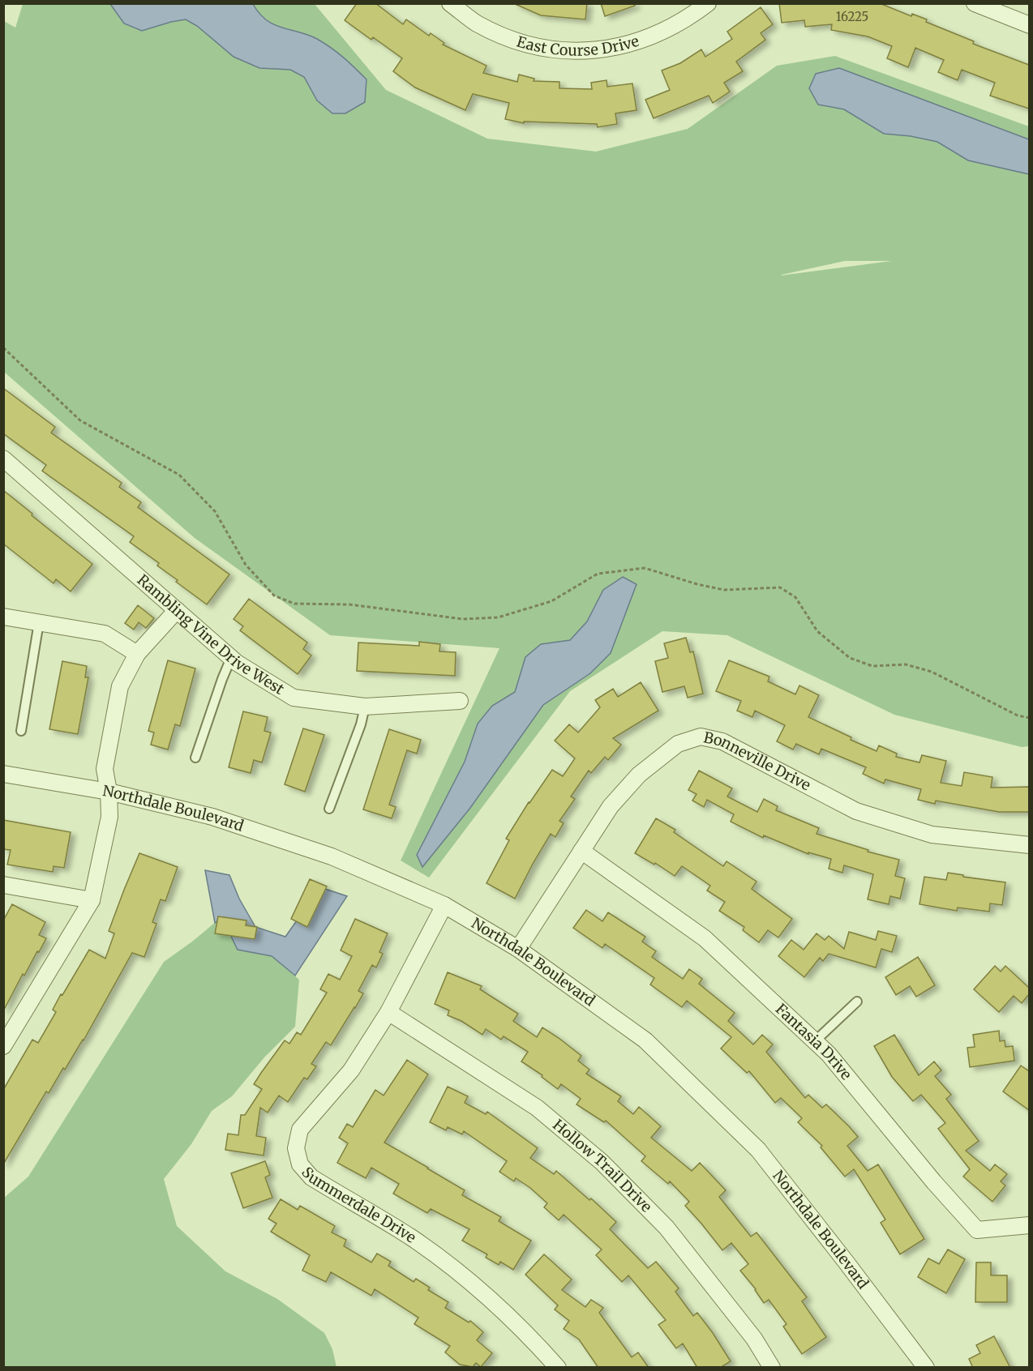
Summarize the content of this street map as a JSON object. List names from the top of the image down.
{
  "streets": {
    "street": [
      "East Course Drive",
      "Rambling Vine Drive West",
      "Bonneville Drive",
      "Northdale Boulevard",
      "Fantasia Drive",
      "Hollow Trail Drive",
      "Summerdale Drive"
    ]
  },
  "crossings": [
    ["Bonneville Drive", "Northdale Boulevard"],
    ["Bonneville Drive", "Fantasia Drive"],
    ["Northdale Boulevard", "Summerdale Drive"],
    ["Hollow Trail Drive", "Summerdale Drive"]
  ],
  "house_numbers": ["16225"]
}
